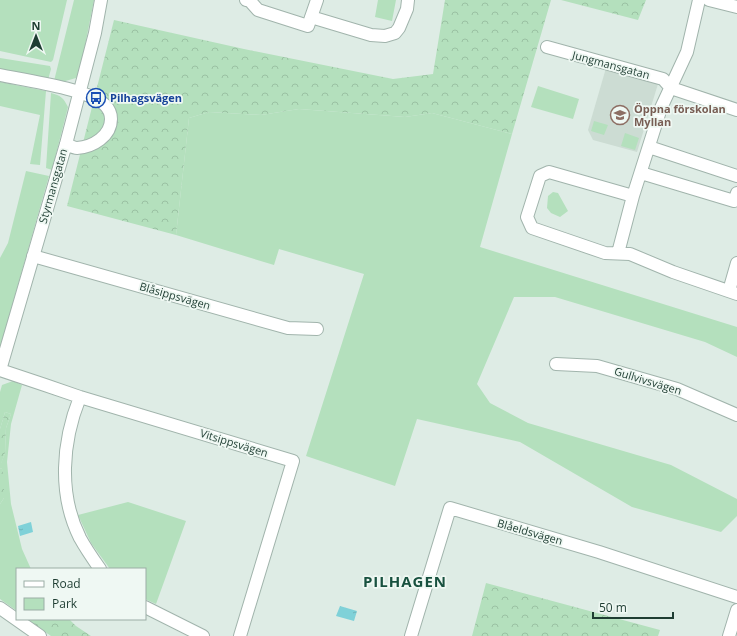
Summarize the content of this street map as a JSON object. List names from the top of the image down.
{
  "streets": {
    "street": [
      "Jungmansgatan",
      "Styrmansgatan",
      "Blåsippsvägen",
      "Gullvivsvägen",
      "Vitsippsvägen",
      "Blåeldsvägen"
    ]
  },
  "crossings": [
    ["Styrmansgatan", "Blåsippsvägen"],
    ["Styrmansgatan", "Vitsippsvägen"]
  ],
  "districts": ["PILHAGEN"],
  "places": {
    "bus stop": ["Pilhagsvägen"],
    "school or university": ["Öppna förskolan Myllan"]
  },
  "legend": ["Road", "Park"],
  "scale_bar": "50 m",
  "north": "top"
}
